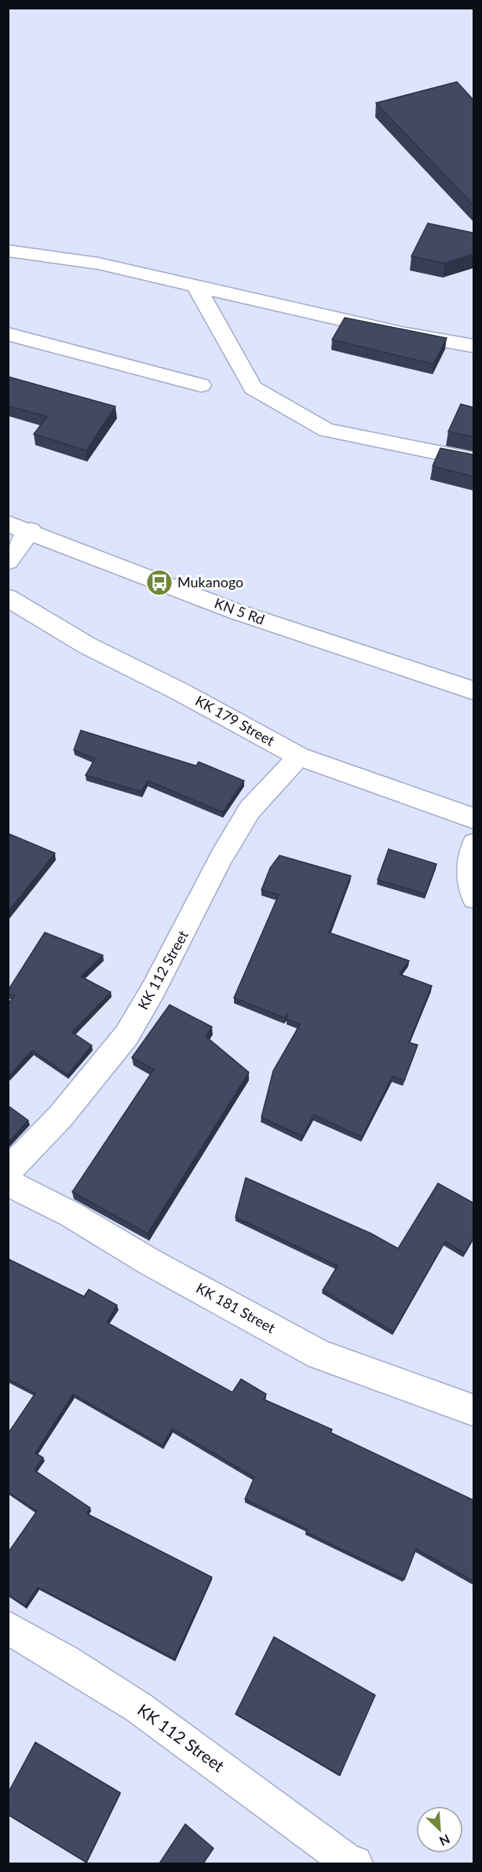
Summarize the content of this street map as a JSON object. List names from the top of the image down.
{
  "streets": {
    "street": [
      "KN 5 Rd",
      "KK 179 Street",
      "KK 112 Street",
      "KK 181 Street"
    ]
  },
  "crossings": [
    ["KK 179 Street", "KK 112 Street"]
  ],
  "places": {
    "bus stop": ["Mukanogo"]
  },
  "north": "bottom right"
}
